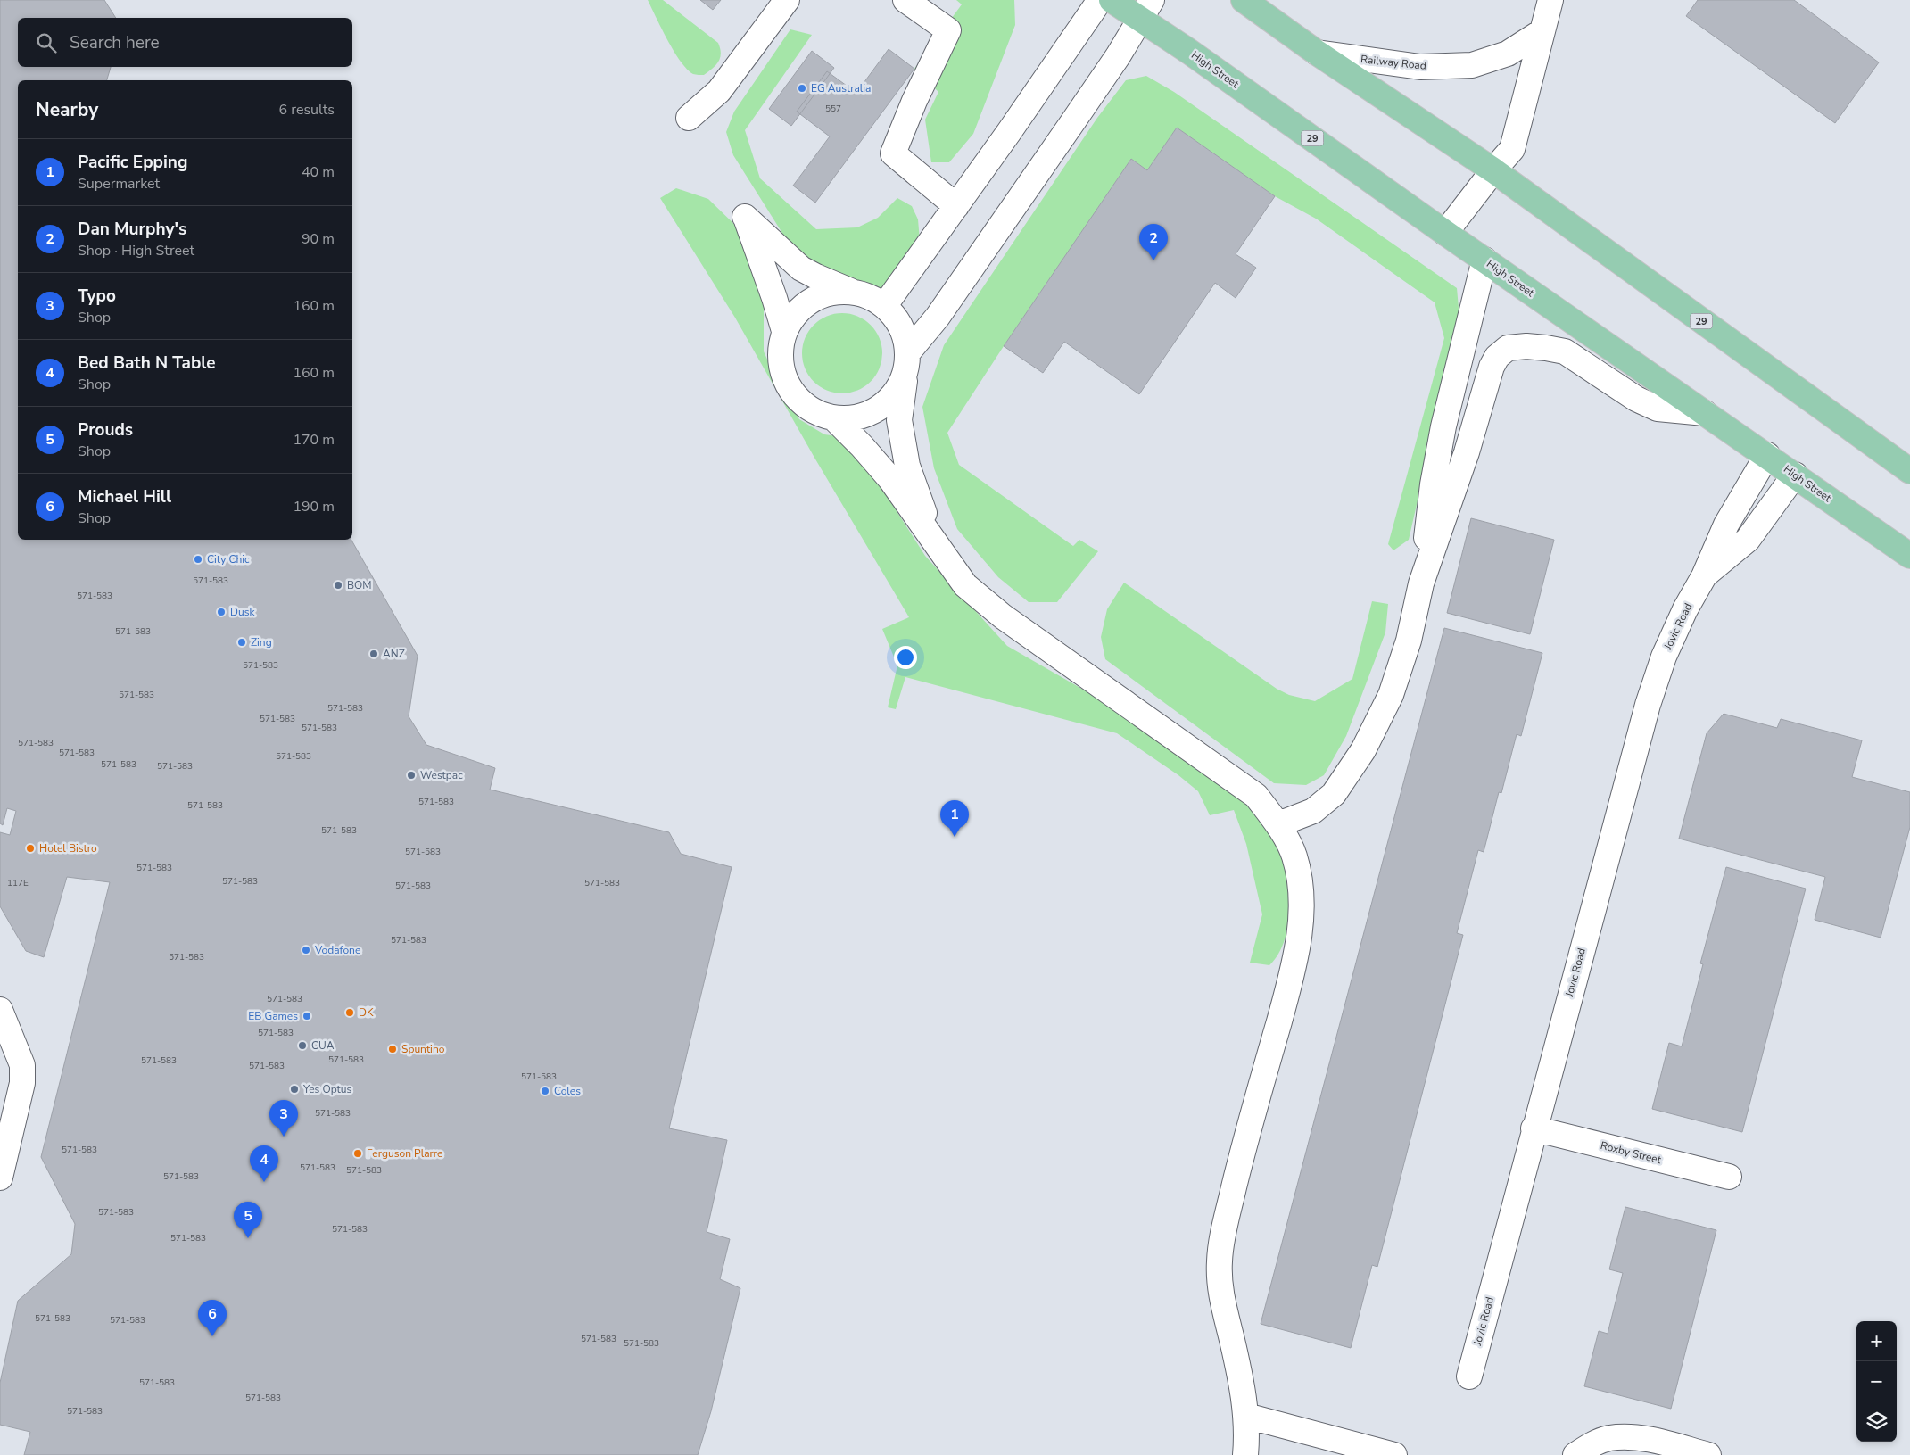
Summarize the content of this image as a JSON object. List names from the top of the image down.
{
  "streets": {
    "main road": ["High Street", "29"],
    "street": ["Railway Road", "Jovic Road", "Roxby Street"]
  },
  "crossings": [
    ["Railway Road", "29"],
    ["High Street", "Jovic Road"],
    ["Jovic Road", "Roxby Street"]
  ],
  "places": [
    "EG Australia",
    "City Chic",
    "BOM",
    "Dusk",
    "Zing",
    "ANZ",
    "Westpac",
    "Hotel Bistro",
    "Vodafone",
    "DK",
    "EB Games",
    "CUA",
    "Spuntino",
    "Yes Optus",
    "Coles",
    "Ferguson Plarre"
  ],
  "house_numbers": [
    "557",
    "571-583",
    "571-583",
    "571-583",
    "571-583",
    "571-583",
    "571-583",
    "571-583",
    "571-583",
    "571-583",
    "571-583",
    "571-583",
    "571-583",
    "571-583",
    "571-583",
    "571-583",
    "571-583",
    "571-583",
    "571-583",
    "571-583",
    "117E",
    "571-583",
    "571-583",
    "571-583",
    "571-583",
    "571-583",
    "571-583",
    "571-583",
    "571-583",
    "571-583",
    "571-583",
    "571-583",
    "571-583",
    "571-583",
    "571-583",
    "571-583",
    "571-583",
    "571-583",
    "571-583",
    "571-583",
    "571-583",
    "571-583",
    "571-583",
    "571-583",
    "571-583",
    "571-583"
  ],
  "page": {
    "search": "Search here",
    "heading": ["Nearby", "6 results"],
    "list": [
      {
        "mark": "1",
        "name": "Pacific Epping",
        "note": "Supermarket",
        "value": "40 m"
      },
      {
        "mark": "2",
        "name": "Dan Murphy's",
        "note": "Shop · High Street",
        "value": "90 m"
      },
      {
        "mark": "3",
        "name": "Typo",
        "note": "Shop",
        "value": "160 m"
      },
      {
        "mark": "4",
        "name": "Bed Bath N Table",
        "note": "Shop",
        "value": "160 m"
      },
      {
        "mark": "5",
        "name": "Prouds",
        "note": "Shop",
        "value": "170 m"
      },
      {
        "mark": "6",
        "name": "Michael Hill",
        "note": "Shop",
        "value": "190 m"
      }
    ],
    "pins": [
      "2",
      "1",
      "3",
      "4",
      "5",
      "6"
    ],
    "map_buttons": ["+", "−"]
  }
}
